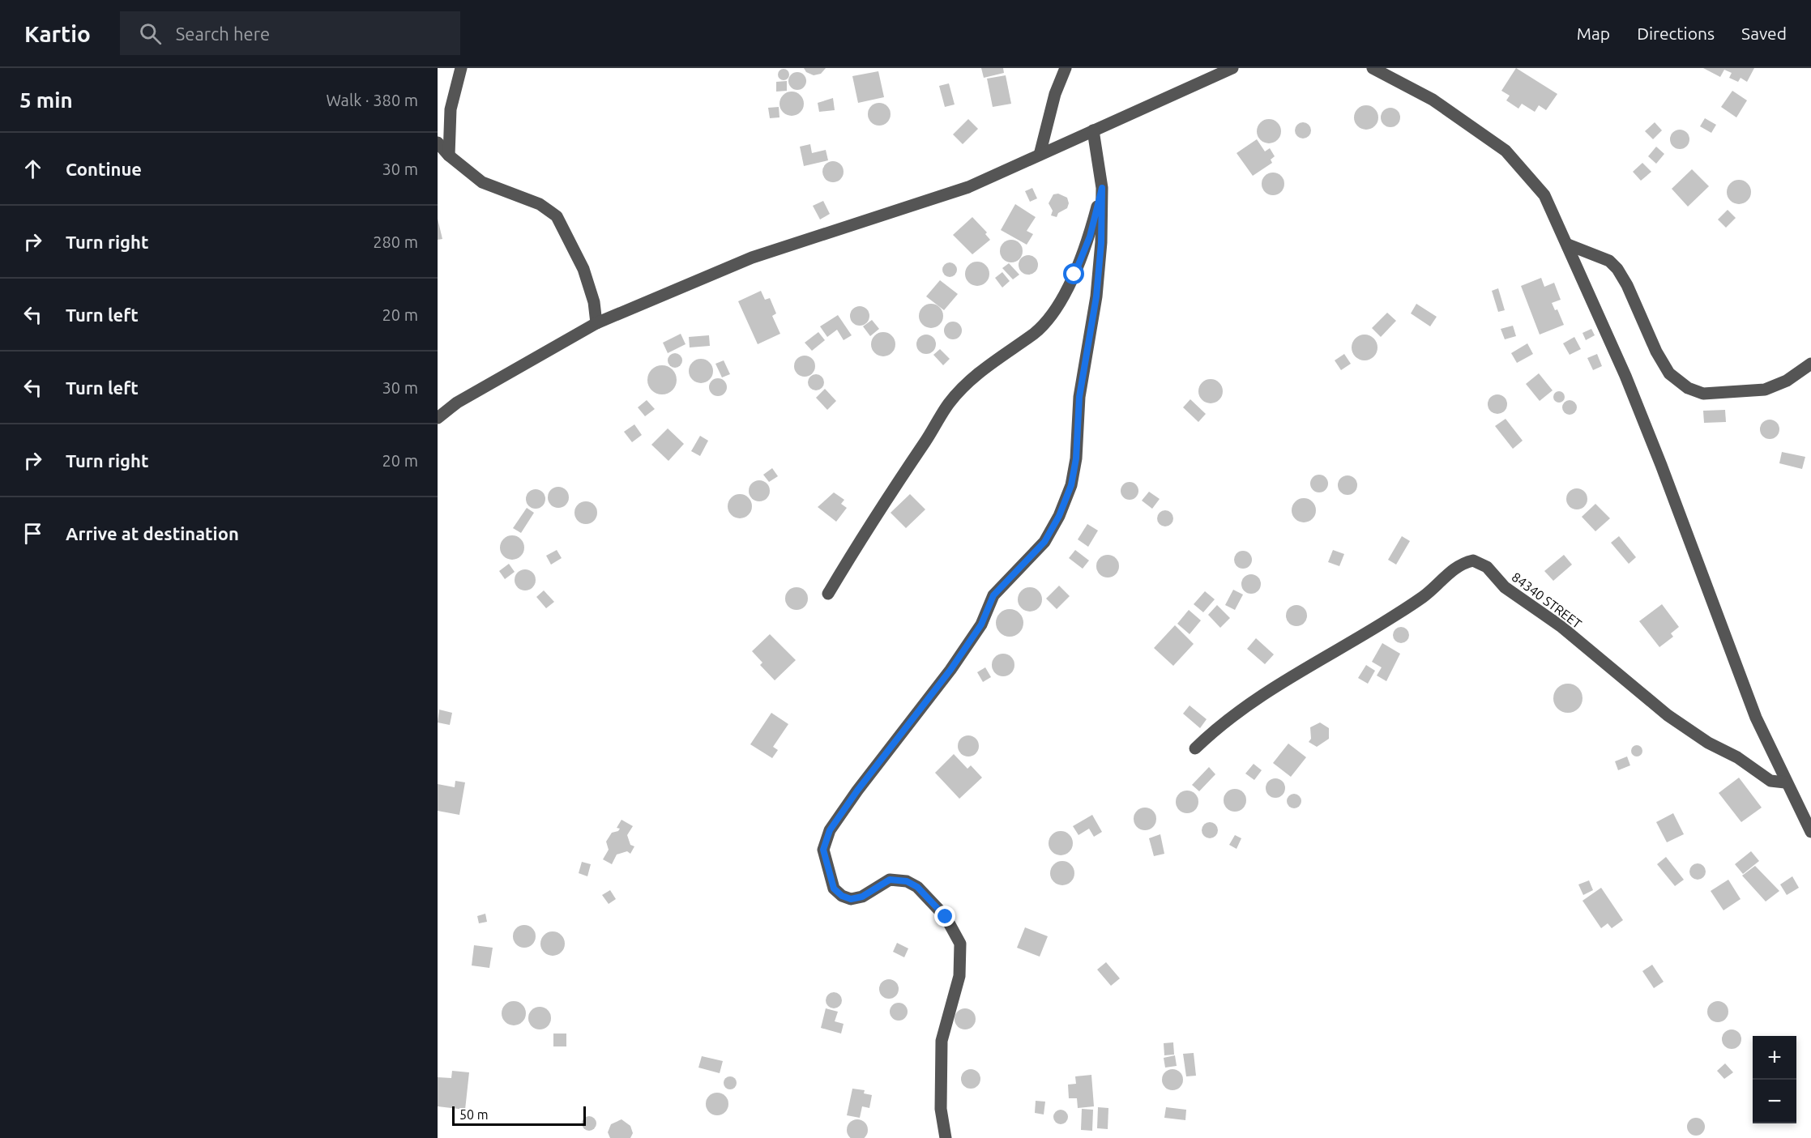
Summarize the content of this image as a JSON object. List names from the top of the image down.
{
  "streets": {
    "street": ["84340 STREET"]
  },
  "scale_bar": "50 m",
  "page": {
    "header": "Kartio",
    "search": "Search here",
    "nav": ["Map", "Directions", "Saved"],
    "heading": ["5 min", "Walk · 380 m"],
    "list": [
      ["Continue", "30 m"],
      ["Turn right", "280 m"],
      ["Turn left", "20 m"],
      ["Turn left", "30 m"],
      ["Turn right", "20 m"],
      "Arrive at destination"
    ],
    "map_buttons": ["+", "−"],
    "scale": "50 m"
  }
}
